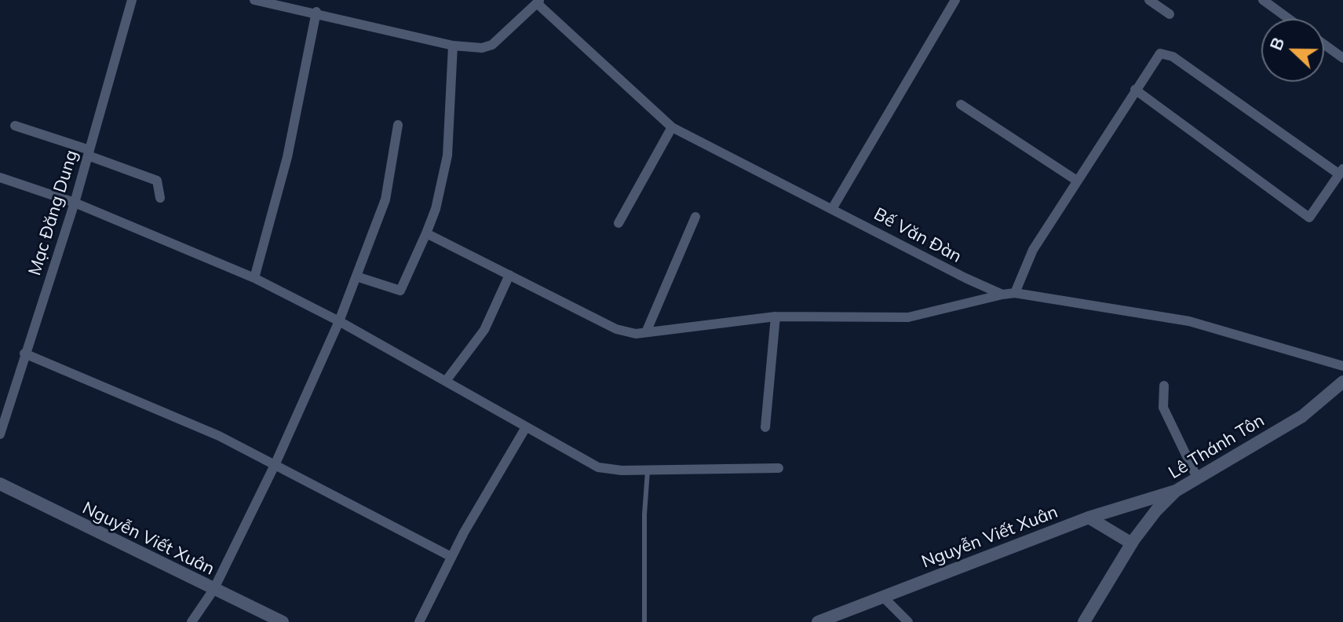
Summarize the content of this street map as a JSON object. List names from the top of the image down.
{
  "streets": {
    "street": [
      "Mạc Đăng Dung",
      "Bế Văn Đàn",
      "Lê Thánh Tôn",
      "Nguyễn Viết Xuân"
    ]
  },
  "crossings": [
    ["Lê Thánh Tôn", "Nguyễn Viết Xuân"]
  ],
  "north": "left"
}
